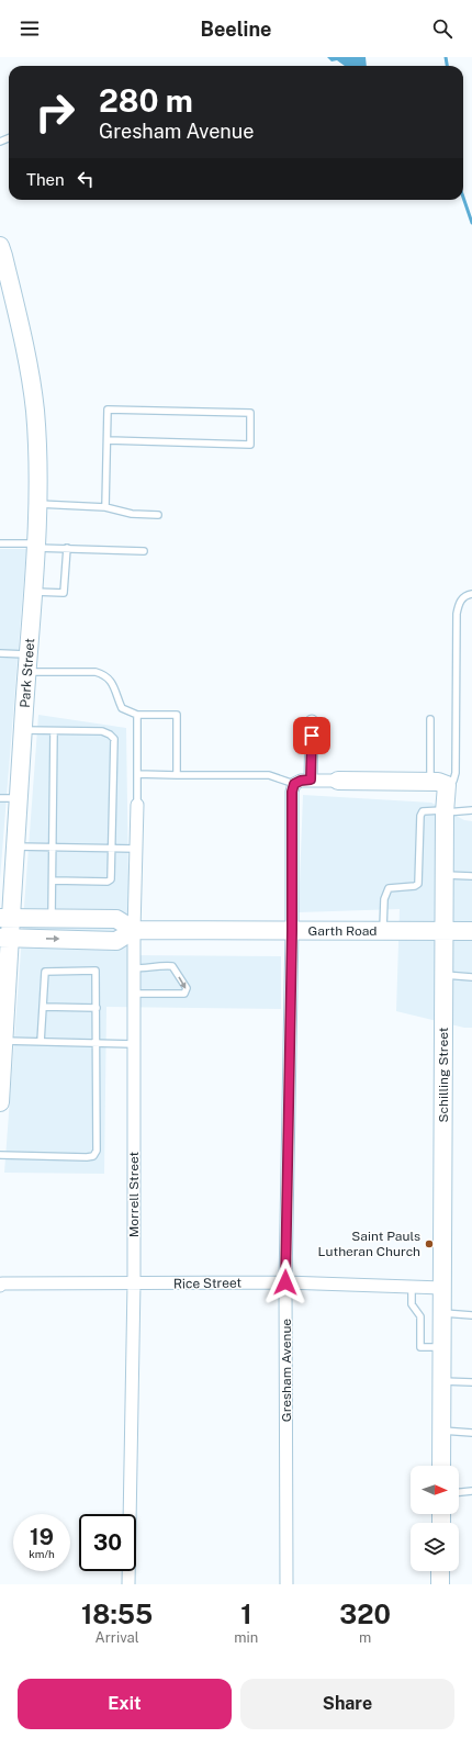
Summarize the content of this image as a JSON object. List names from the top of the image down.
{
  "streets": {
    "street": [
      "Park Street",
      "Garth Road",
      "Schilling Street",
      "Morrell Street",
      "Rice Street",
      "Gresham Avenue"
    ]
  },
  "crossings": [
    ["Park Street", "Garth Road"],
    ["Garth Road", "Schilling Street"],
    ["Garth Road", "Morrell Street"],
    ["Garth Road", "Gresham Avenue"],
    ["Schilling Street", "Rice Street"],
    ["Morrell Street", "Rice Street"],
    ["Rice Street", "Gresham Avenue"]
  ],
  "places": ["Saint Pauls Lutheran Church"],
  "north": "right",
  "page": {
    "header": "Beeline",
    "turn": ["280 m", "Gresham Avenue"],
    "then": "Then",
    "speed": "19 km/h",
    "limit": "30",
    "eta": [
      "18:55",
      "Arrival",
      "1",
      "min",
      "320",
      "m"
    ],
    "buttons": ["Exit", "Share"]
  }
}
